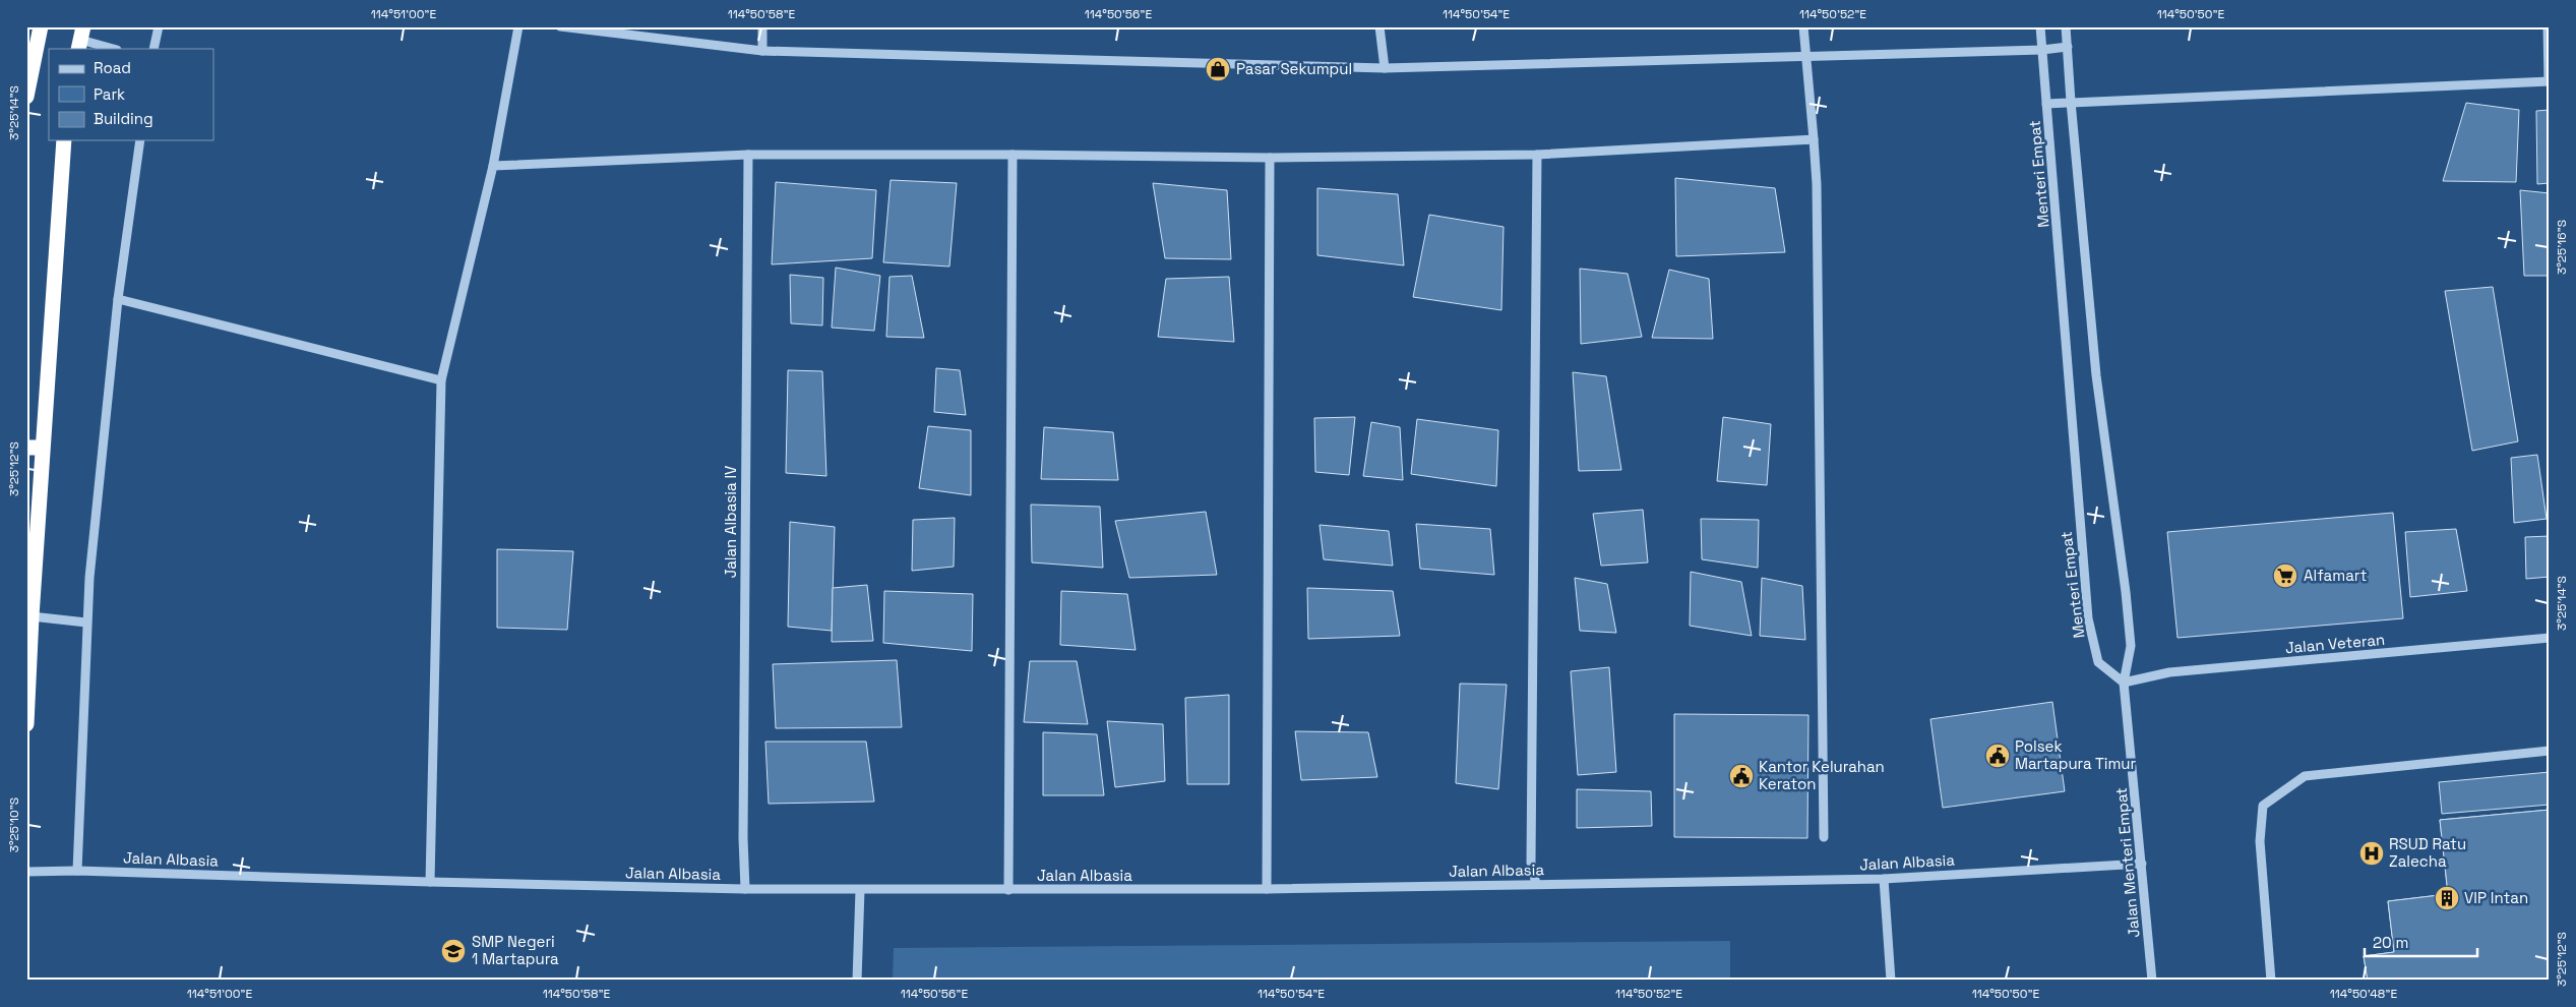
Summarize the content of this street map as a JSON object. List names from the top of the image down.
{
  "streets": {
    "street": [
      "Menteri Empat",
      "Jalan Albasia IV",
      "Jalan Veteran",
      "Jalan Albasia",
      "Jalan Menteri Empat"
    ]
  },
  "crossings": [
    ["Menteri Empat", "Jalan Veteran"],
    ["Menteri Empat", "Jalan Menteri Empat"],
    ["Jalan Albasia IV", "Jalan Albasia"],
    ["Jalan Veteran", "Jalan Menteri Empat"],
    ["Jalan Albasia", "Jalan Menteri Empat"]
  ],
  "places": {
    "shop": ["Pasar Sekumpul"],
    "supermarket": ["Alfamart"],
    "public building": ["Polsek Martapura Timur", "Kantor Kelurahan Keraton"],
    "hospital": ["RSUD Ratu Zalecha"],
    "building": ["VIP Intan"],
    "school or university": ["SMP Negeri 1 Martapura"]
  },
  "legend": ["Road", "Park", "Building"],
  "scale_bar": "20 m",
  "coordinates": [
    "114°51'00\"E",
    "114°50'58\"E",
    "114°50'56\"E",
    "114°50'54\"E",
    "114°50'52\"E",
    "114°50'50\"E",
    "3°25'14\"S",
    "3°25'16\"S",
    "3°25'12\"S",
    "3°25'10\"S",
    "114°50'48\"E"
  ]
}
